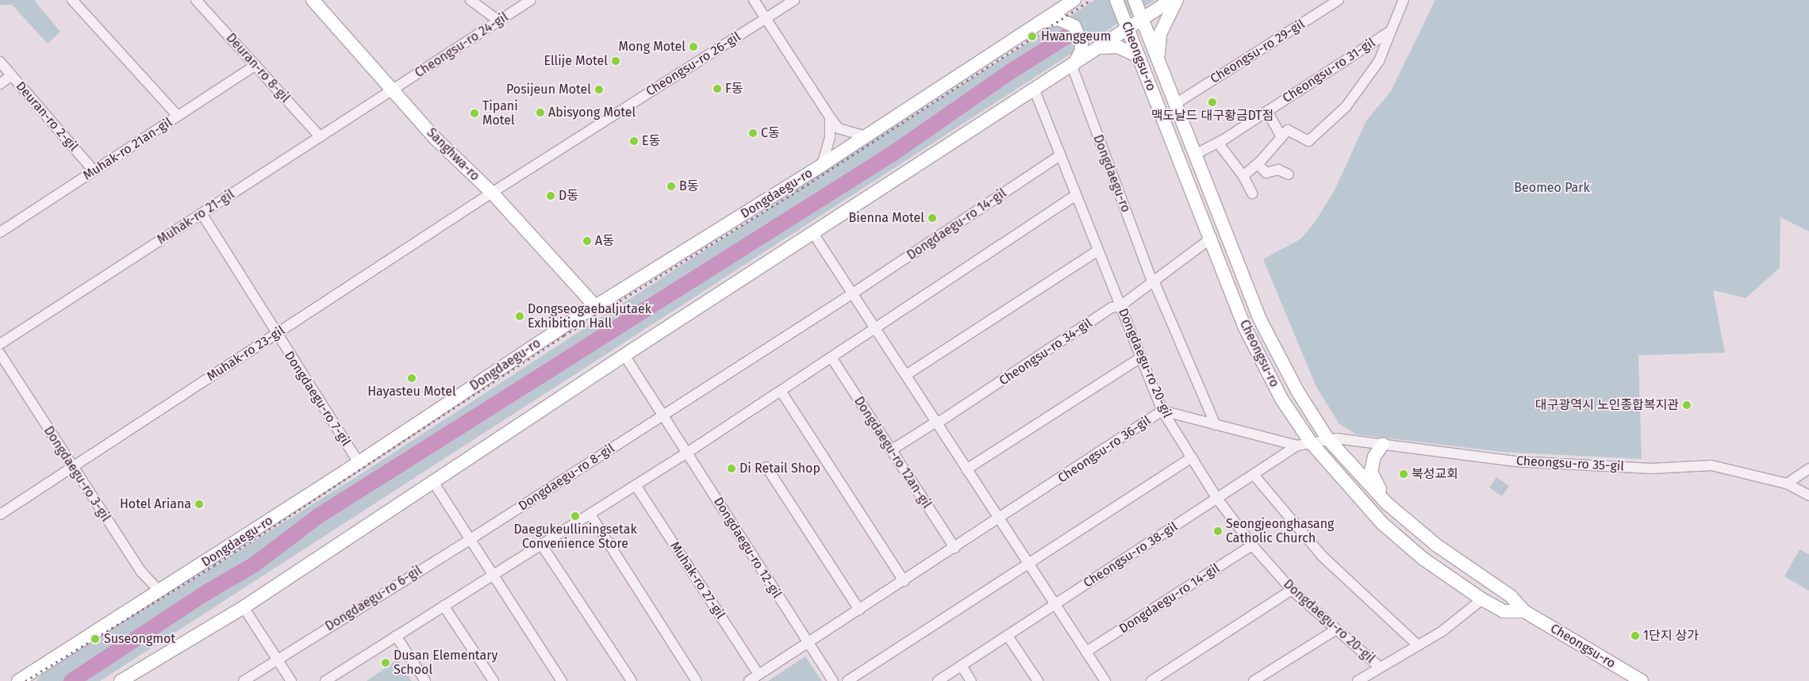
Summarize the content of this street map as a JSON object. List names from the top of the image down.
{
  "streets": {
    "main road": ["Cheongsu-ro", "Sanghwa-ro", "Dongdaegu-ro"],
    "street": [
      "Cheongsu-ro 24-gil",
      "Cheongsu-ro 29-gil",
      "Cheongsu-ro 26-gil",
      "Deuran-ro 8-gil",
      "Cheongsu-ro 31-gil",
      "Deuran-ro 2-gil",
      "Muhak-ro 21an-gil",
      "Muhak-ro 21-gil",
      "Dongdaegu-ro 14-gil",
      "Cheongsu-ro 34-gil",
      "Muhak-ro 23-gil",
      "Dongdaegu-ro 20-gil",
      "Dongdaegu-ro 7-gil",
      "Cheongsu-ro 36-gil",
      "Dongdaegu-ro 12an-gil",
      "Cheongsu-ro 35-gil",
      "Dongdaegu-ro 3-gil",
      "Dongdaegu-ro 8-gil",
      "Dongdaegu-ro 12-gil",
      "Cheongsu-ro 38-gil",
      "Muhak-ro 27-gil",
      "Dongdaegu-ro 6-gil"
    ]
  },
  "crossings": [
    ["Cheongsu-ro 24-gil", "Sanghwa-ro"],
    ["Cheongsu-ro 24-gil", "Muhak-ro 21-gil"],
    ["Cheongsu-ro 29-gil", "Cheongsu-ro"],
    ["Cheongsu-ro", "Cheongsu-ro 31-gil"],
    ["Cheongsu-ro", "Cheongsu-ro 34-gil"],
    ["Cheongsu-ro", "Cheongsu-ro 36-gil"],
    ["Cheongsu-ro", "Cheongsu-ro 35-gil"],
    ["Cheongsu-ro 26-gil", "Sanghwa-ro"],
    ["Cheongsu-ro 26-gil", "Muhak-ro 23-gil"],
    ["Deuran-ro 8-gil", "Muhak-ro 21an-gil"],
    ["Deuran-ro 8-gil", "Muhak-ro 21-gil"],
    ["Deuran-ro 2-gil", "Muhak-ro 21an-gil"],
    ["Sanghwa-ro", "Dongdaegu-ro"],
    ["Sanghwa-ro", "Muhak-ro 21-gil"],
    ["Sanghwa-ro", "Muhak-ro 23-gil"],
    ["Dongdaegu-ro", "Cheongsu-ro 34-gil"],
    ["Dongdaegu-ro", "Dongdaegu-ro 7-gil"],
    ["Dongdaegu-ro", "Dongdaegu-ro 3-gil"],
    ["Muhak-ro 21-gil", "Dongdaegu-ro 7-gil"],
    ["Dongdaegu-ro 14-gil", "Dongdaegu-ro 20-gil"],
    ["Cheongsu-ro 34-gil", "Dongdaegu-ro 20-gil"],
    ["Muhak-ro 23-gil", "Dongdaegu-ro 7-gil"],
    ["Muhak-ro 23-gil", "Dongdaegu-ro 3-gil"],
    ["Dongdaegu-ro 20-gil", "Cheongsu-ro 36-gil"],
    ["Dongdaegu-ro 20-gil", "Cheongsu-ro 38-gil"],
    ["Cheongsu-ro 36-gil", "Dongdaegu-ro 12an-gil"],
    ["Cheongsu-ro 36-gil", "Cheongsu-ro 35-gil"],
    ["Cheongsu-ro 36-gil", "Dongdaegu-ro 12-gil"],
    ["Cheongsu-ro 36-gil", "Cheongsu-ro 38-gil"],
    ["Cheongsu-ro 36-gil", "Muhak-ro 27-gil"],
    ["Dongdaegu-ro 8-gil", "Dongdaegu-ro 12-gil"],
    ["Dongdaegu-ro 8-gil", "Dongdaegu-ro 6-gil"]
  ],
  "parks": ["Beomeo Park"],
  "places": [
    "Hwanggeum",
    "Mong Motel",
    "Ellije Motel",
    "F동",
    "Posijeun Motel",
    "맥도날드 대구황금DT점",
    "Abisyong Motel",
    "Tipani Motel",
    "C동",
    "E동",
    "B동",
    "D동",
    "Bienna Motel",
    "A동",
    "Dongseogaebaljutaek Exhibition Hall",
    "Hayasteu Motel",
    "대구광역시 노인종합복지관",
    "Di Retail Shop",
    "북성교회",
    "Hotel Ariana",
    "Daegukeulliningsetak Convenience Store",
    "Seongjeonghasang Catholic Church",
    "1단지 상가",
    "Suseongmot",
    "Dusan Elementary School"
  ]
}
